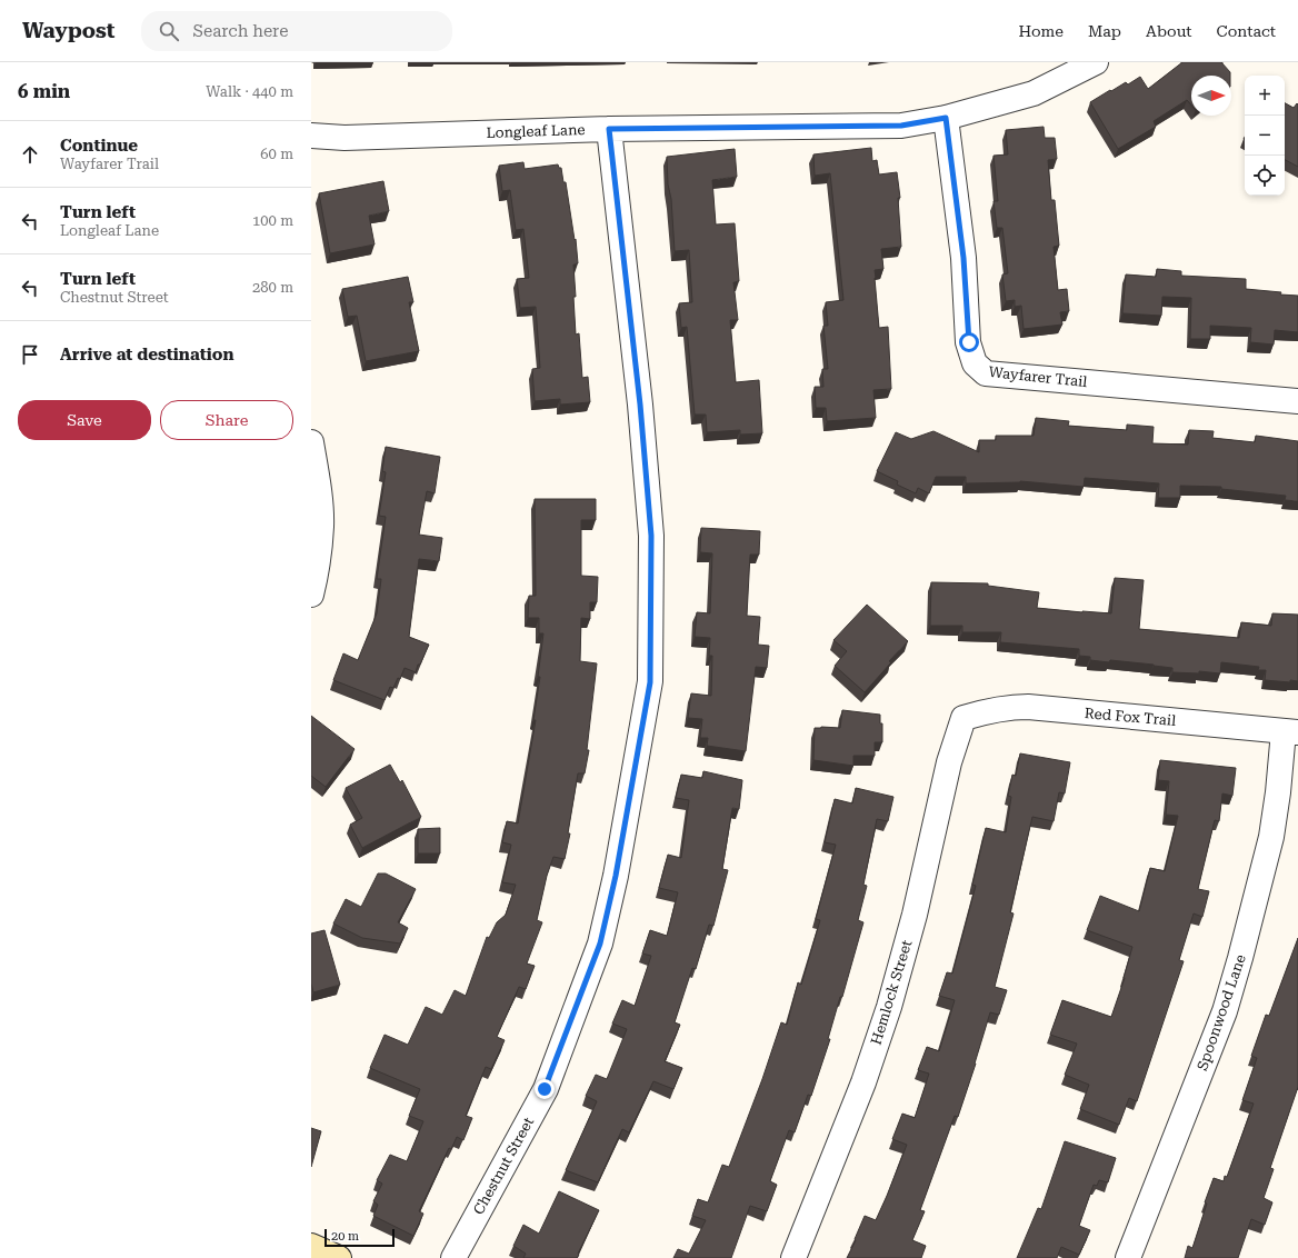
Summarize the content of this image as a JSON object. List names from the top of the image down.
{
  "streets": {
    "street": [
      "Longleaf Lane",
      "Wayfarer Trail",
      "Red Fox Trail",
      "Hemlock Street",
      "Spoonwood Lane",
      "Chestnut Street"
    ]
  },
  "crossings": [
    ["Longleaf Lane", "Wayfarer Trail"],
    ["Longleaf Lane", "Chestnut Street"],
    ["Red Fox Trail", "Hemlock Street"],
    ["Red Fox Trail", "Spoonwood Lane"]
  ],
  "scale_bar": "20 m",
  "north": "right",
  "page": {
    "header": "Waypost",
    "search": "Search here",
    "nav": [
      "Home",
      "Map",
      "About",
      "Contact"
    ],
    "heading": ["6 min", "Walk · 440 m"],
    "map_buttons": ["+", "−"],
    "list": [
      ["Continue", "Wayfarer Trail", "60 m"],
      ["Turn left", "Longleaf Lane", "100 m"],
      ["Turn left", "Chestnut Street", "280 m"],
      "Arrive at destination"
    ],
    "buttons": ["Save", "Share"],
    "scale": "20 m"
  }
}
